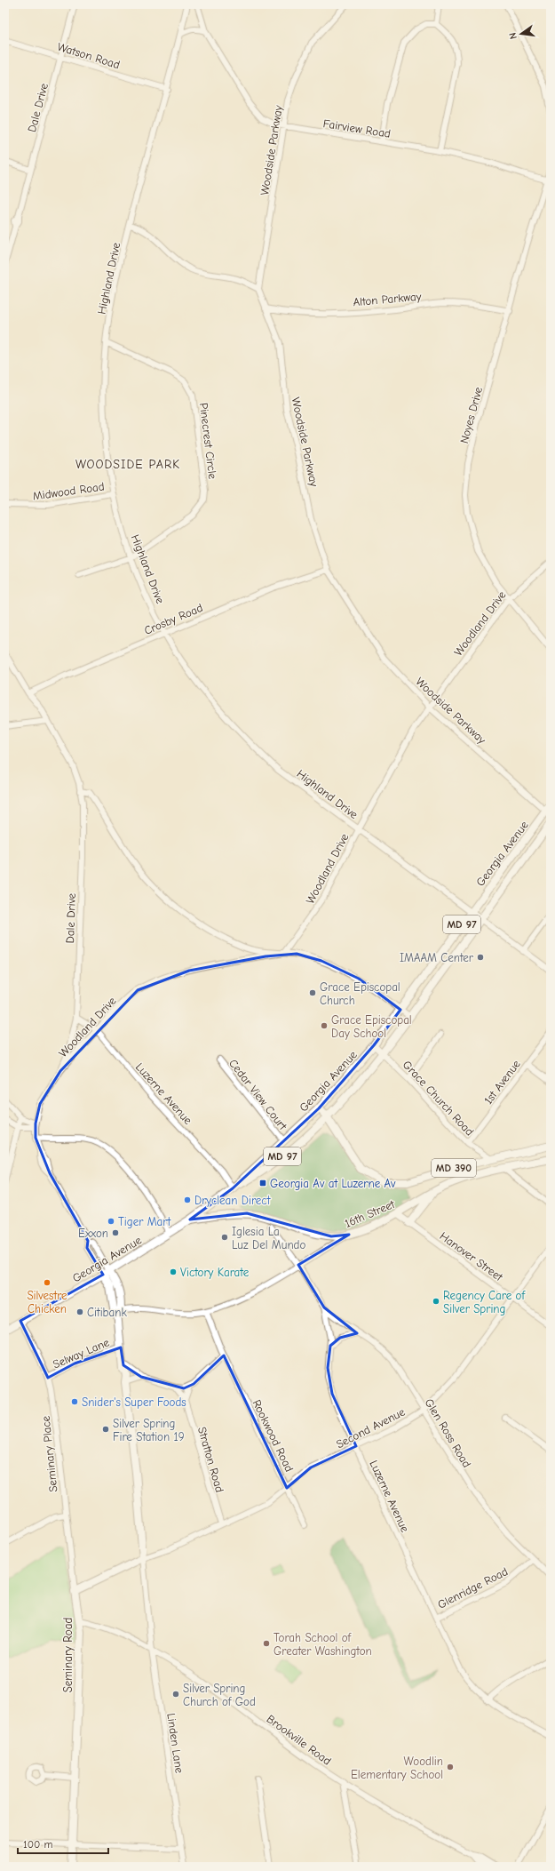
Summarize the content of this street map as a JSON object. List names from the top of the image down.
{
  "streets": {
    "main road": [
      "Georgia Avenue",
      "MD 97",
      "MD 390",
      "16th Street",
      "Seminary Road"
    ],
    "street": [
      "Watson Road",
      "Dale Drive",
      "Fairview Road",
      "Woodside Parkway",
      "Highland Drive",
      "Alton Parkway",
      "Noyes Drive",
      "Pinecrest Circle",
      "Midwood Road",
      "Crosby Road",
      "Woodland Drive",
      "1st Avenue",
      "Luzerne Avenue",
      "Cedar View Court",
      "Grace Church Road",
      "Hanover Street",
      "Selway Lane",
      "Second Avenue",
      "Glen Ross Road",
      "Rookwood Road",
      "Seminary Place",
      "Stratton Road",
      "Glenridge Road",
      "Brookville Road",
      "Linden Lane"
    ]
  },
  "crossings": [
    ["Watson Road", "Dale Drive"],
    ["Watson Road", "Highland Drive"],
    ["Dale Drive", "Crosby Road"],
    ["Dale Drive", "Woodland Drive"],
    ["Dale Drive", "Georgia Avenue"],
    ["Dale Drive", "Luzerne Avenue"],
    ["Fairview Road", "Woodside Parkway"],
    ["Fairview Road", "Noyes Drive"],
    ["Woodside Parkway", "Alton Parkway"],
    ["Woodside Parkway", "Crosby Road"],
    ["Woodside Parkway", "Woodland Drive"],
    ["Woodside Parkway", "Georgia Avenue"],
    ["Highland Drive", "Pinecrest Circle"],
    ["Highland Drive", "Midwood Road"],
    ["Highland Drive", "Crosby Road"],
    ["Highland Drive", "Woodland Drive"],
    ["Highland Drive", "Georgia Avenue"],
    ["Alton Parkway", "Noyes Drive"],
    ["Noyes Drive", "Woodland Drive"],
    ["Woodland Drive", "Luzerne Avenue"],
    ["Georgia Avenue", "Luzerne Avenue"],
    ["Georgia Avenue", "Cedar View Court"],
    ["Georgia Avenue", "Grace Church Road"],
    ["Georgia Avenue", "16th Street"],
    ["Georgia Avenue", "Seminary Place"],
    ["1st Avenue", "Grace Church Road"],
    ["Luzerne Avenue", "Second Avenue"],
    ["Luzerne Avenue", "Glen Ross Road"],
    ["Luzerne Avenue", "Glenridge Road"],
    ["Grace Church Road", "16th Street"],
    ["16th Street", "Hanover Street"],
    ["Hanover Street", "Second Avenue"],
    ["Selway Lane", "Seminary Place"],
    ["Second Avenue", "Glen Ross Road"],
    ["Second Avenue", "Rookwood Road"],
    ["Second Avenue", "Stratton Road"],
    ["Second Avenue", "Linden Lane"],
    ["Glen Ross Road", "Glenridge Road"],
    ["Seminary Place", "Seminary Road"],
    ["Seminary Road", "Brookville Road"],
    ["Brookville Road", "Linden Lane"]
  ],
  "districts": ["WOODSIDE PARK"],
  "places": {
    "other": [
      "IMAAM Center",
      "Grace Episcopal Church",
      "Grace Episcopal Day School",
      "Dryclean Direct",
      "Tiger Mart",
      "Exxon",
      "Iglesia La Luz Del Mundo",
      "Victory Karate",
      "Silvestre Chicken",
      "Regency Care of Silver Spring",
      "Citibank",
      "Snider's Super Foods",
      "Silver Spring Fire Station 19",
      "Torah School of Greater Washington",
      "Silver Spring Church of God",
      "Woodlin Elementary School"
    ],
    "transit": ["Georgia Av at Luzerne Av"]
  },
  "scale_bar": "100 m",
  "north": "left"
}
